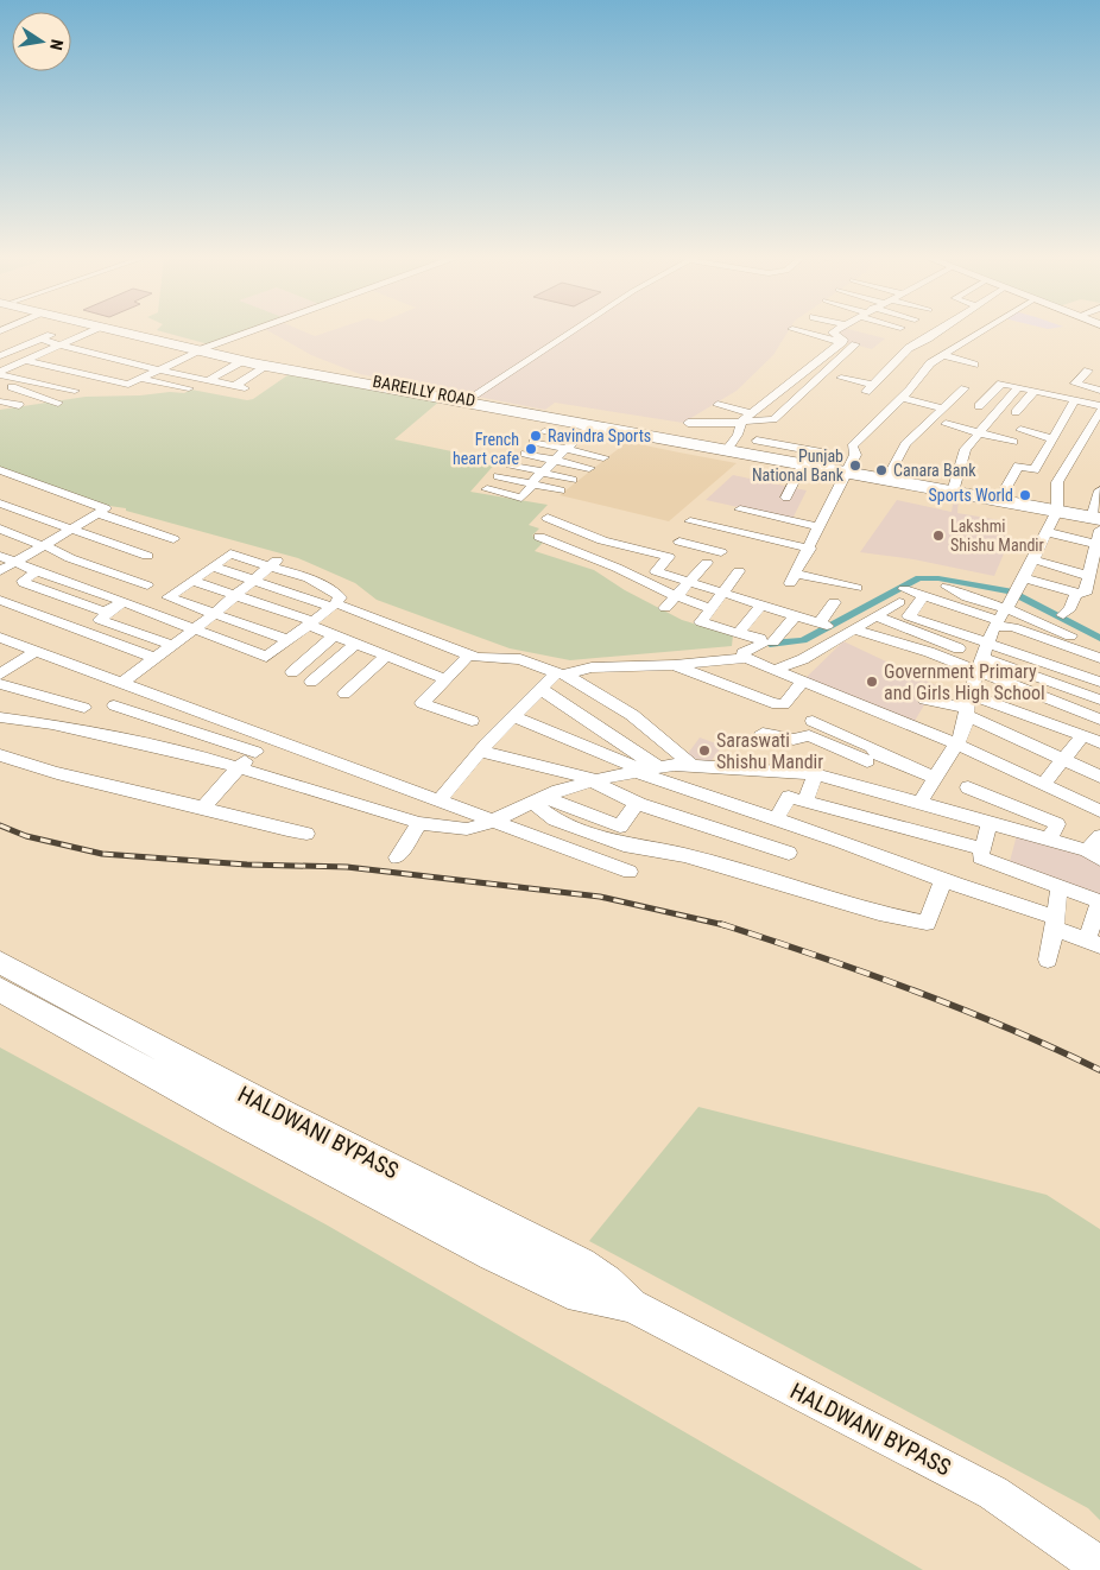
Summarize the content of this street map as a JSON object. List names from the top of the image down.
{
  "streets": {
    "highway": ["BAREILLY ROAD"],
    "main road": ["HALDWANI BYPASS"]
  },
  "places": [
    "Ravindra Sports",
    "French heart cafe",
    "Punjab National Bank",
    "Canara Bank",
    "Sports World",
    "Lakshmi Shishu Mandir",
    "Government Primary and Girls High School",
    "Saraswati Shishu Mandir"
  ],
  "north": "right"
}
